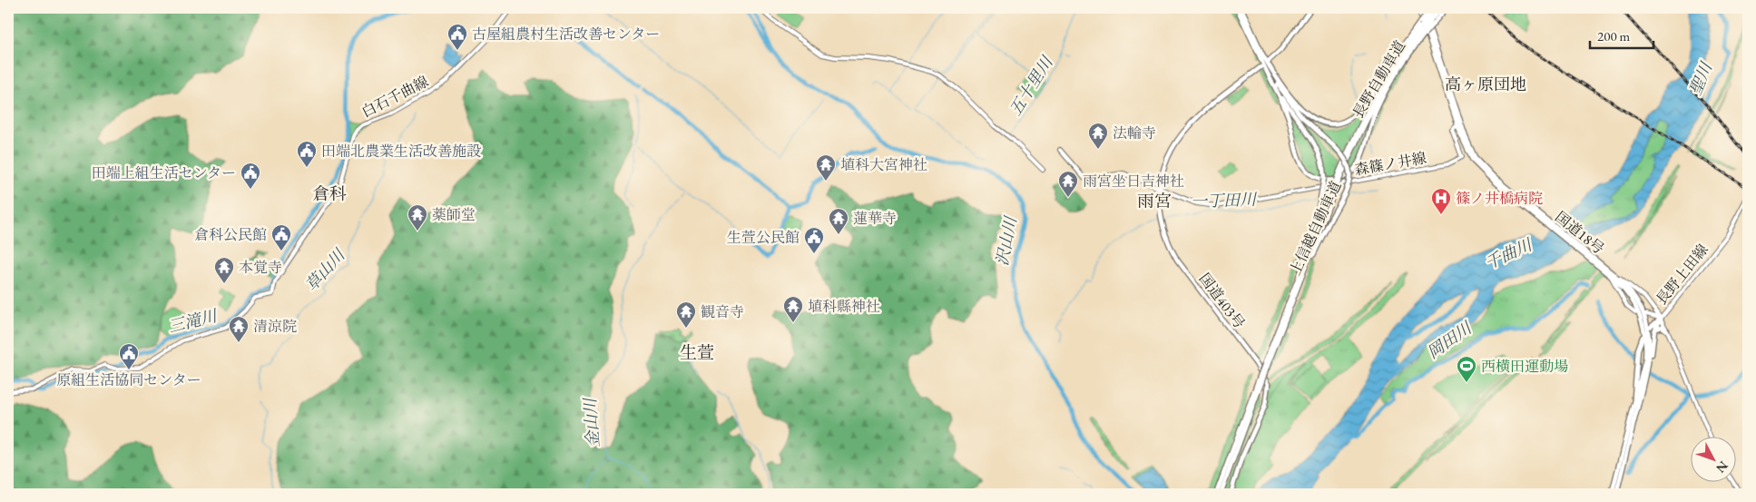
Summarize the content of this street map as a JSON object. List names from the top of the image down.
{
  "streets": {
    "highway": [
      "長野自動車道",
      "上信越自動車道",
      "国道18号",
      "国道403号"
    ],
    "main road": ["白石千曲線", "森篠ノ井線", "長野上田線"]
  },
  "crossings": [
    ["長野自動車道", "上信越自動車道"],
    ["森篠ノ井線", "国道18号"],
    ["森篠ノ井線", "国道403号"]
  ],
  "districts": [
    "高ヶ原団地",
    "倉科",
    "雨宮",
    "生萱"
  ],
  "water": [
    "聖川",
    "五十里川",
    "一丁田川",
    "沢山川",
    "千曲川",
    "草山川",
    "三滝川",
    "岡田川",
    "金山川"
  ],
  "places": {
    "public building": [
      "古屋組農村生活改善センター",
      "田端北農業生活改善施設",
      "田端上組生活センター",
      "倉科公民館",
      "生萱公民館",
      "原組生活協同センター"
    ],
    "temple": [
      "法輪寺",
      "埴科大宮神社",
      "雨宮坐日吉神社",
      "薬師堂",
      "蓮華寺",
      "本覚寺",
      "埴科縣神社",
      "観音寺",
      "清涼院"
    ],
    "hospital": ["篠ノ井橋病院"],
    "sports": ["西横田運動場"]
  },
  "scale_bar": "200 m",
  "north": "bottom right"
}
